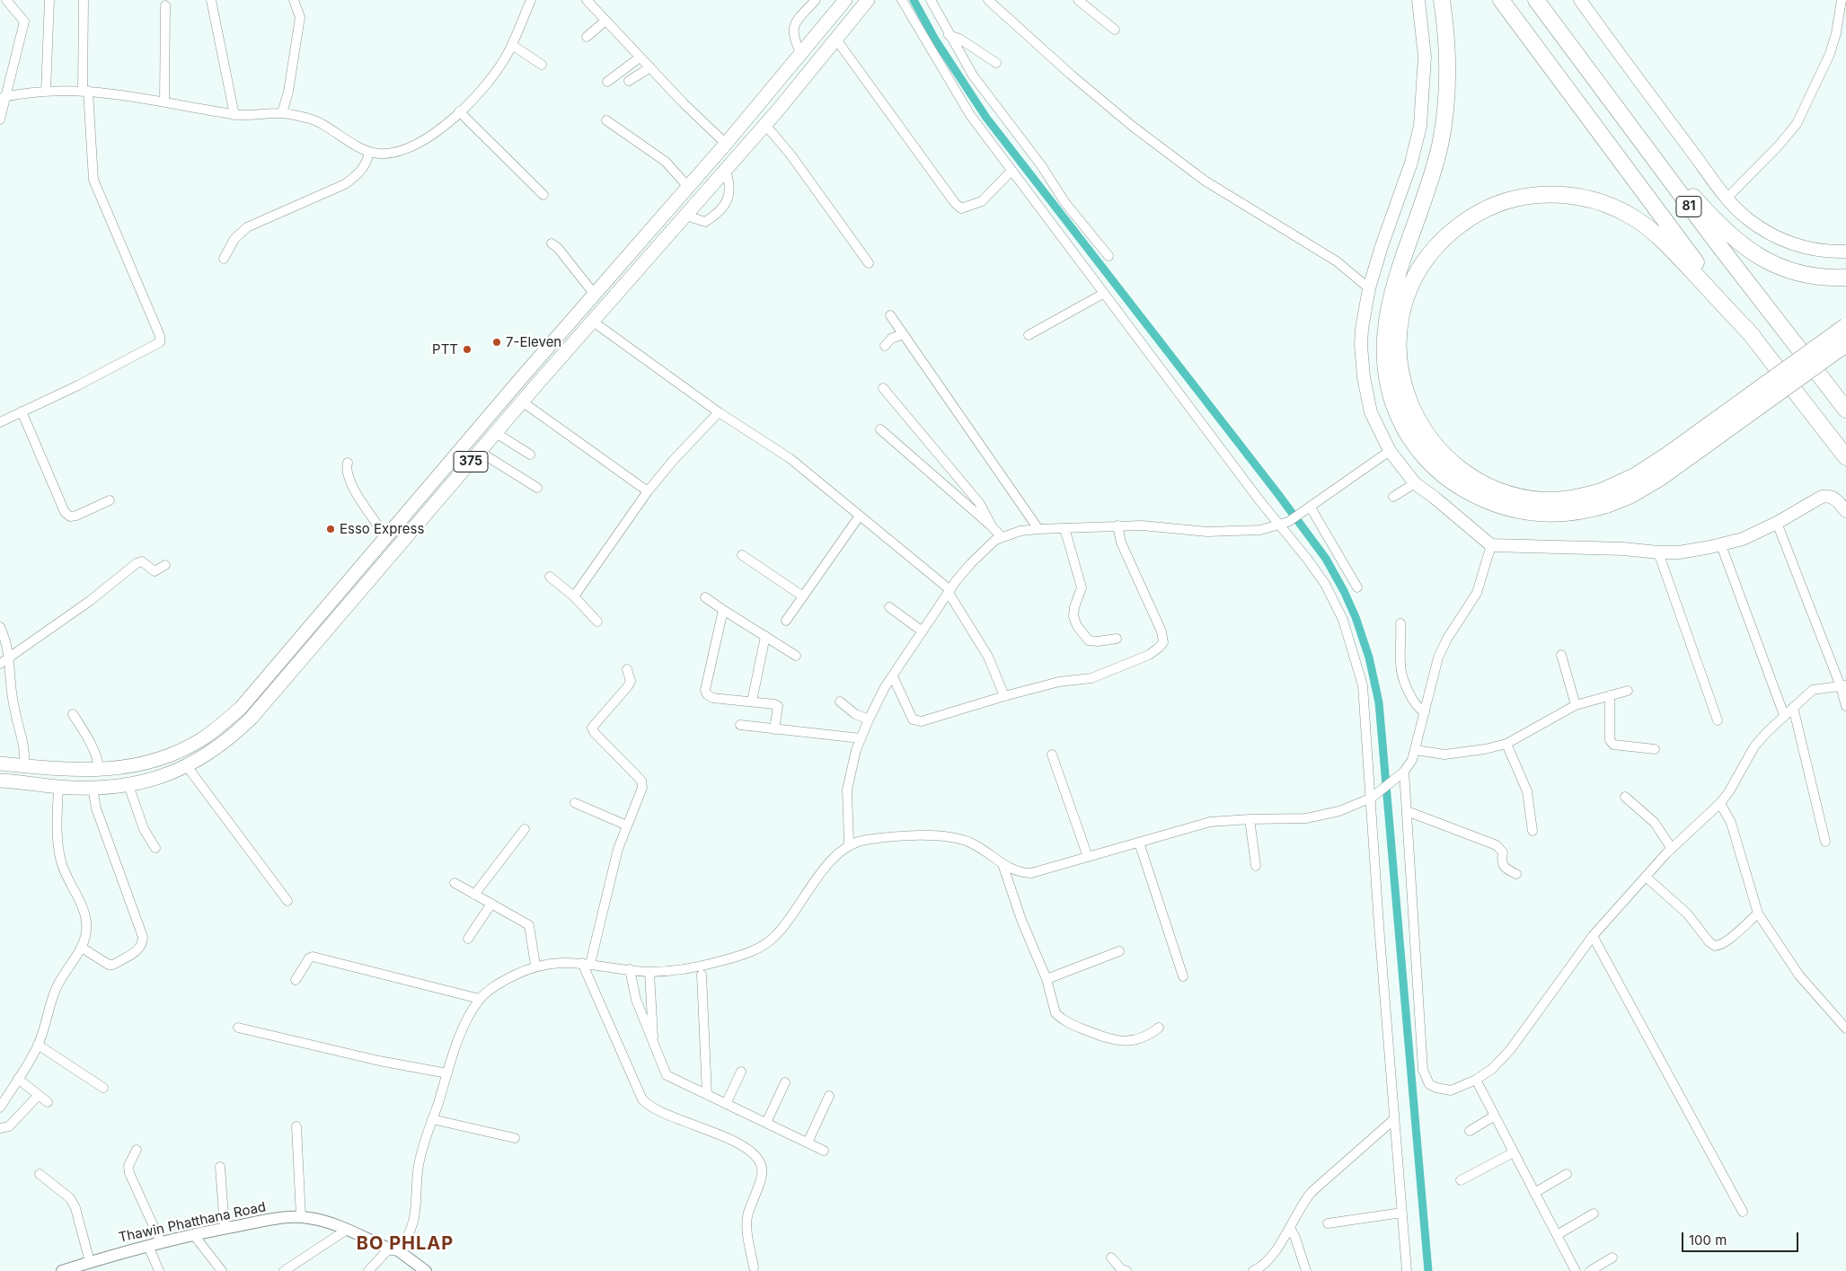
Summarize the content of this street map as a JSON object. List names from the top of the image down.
{
  "streets": {
    "highway": ["81"],
    "main road": ["375"],
    "street": ["Thawin Phatthana Road"]
  },
  "districts": ["BO PHLAP"],
  "places": ["7-Eleven", "PTT", "Esso Express"],
  "scale_bar": "100 m"
}
